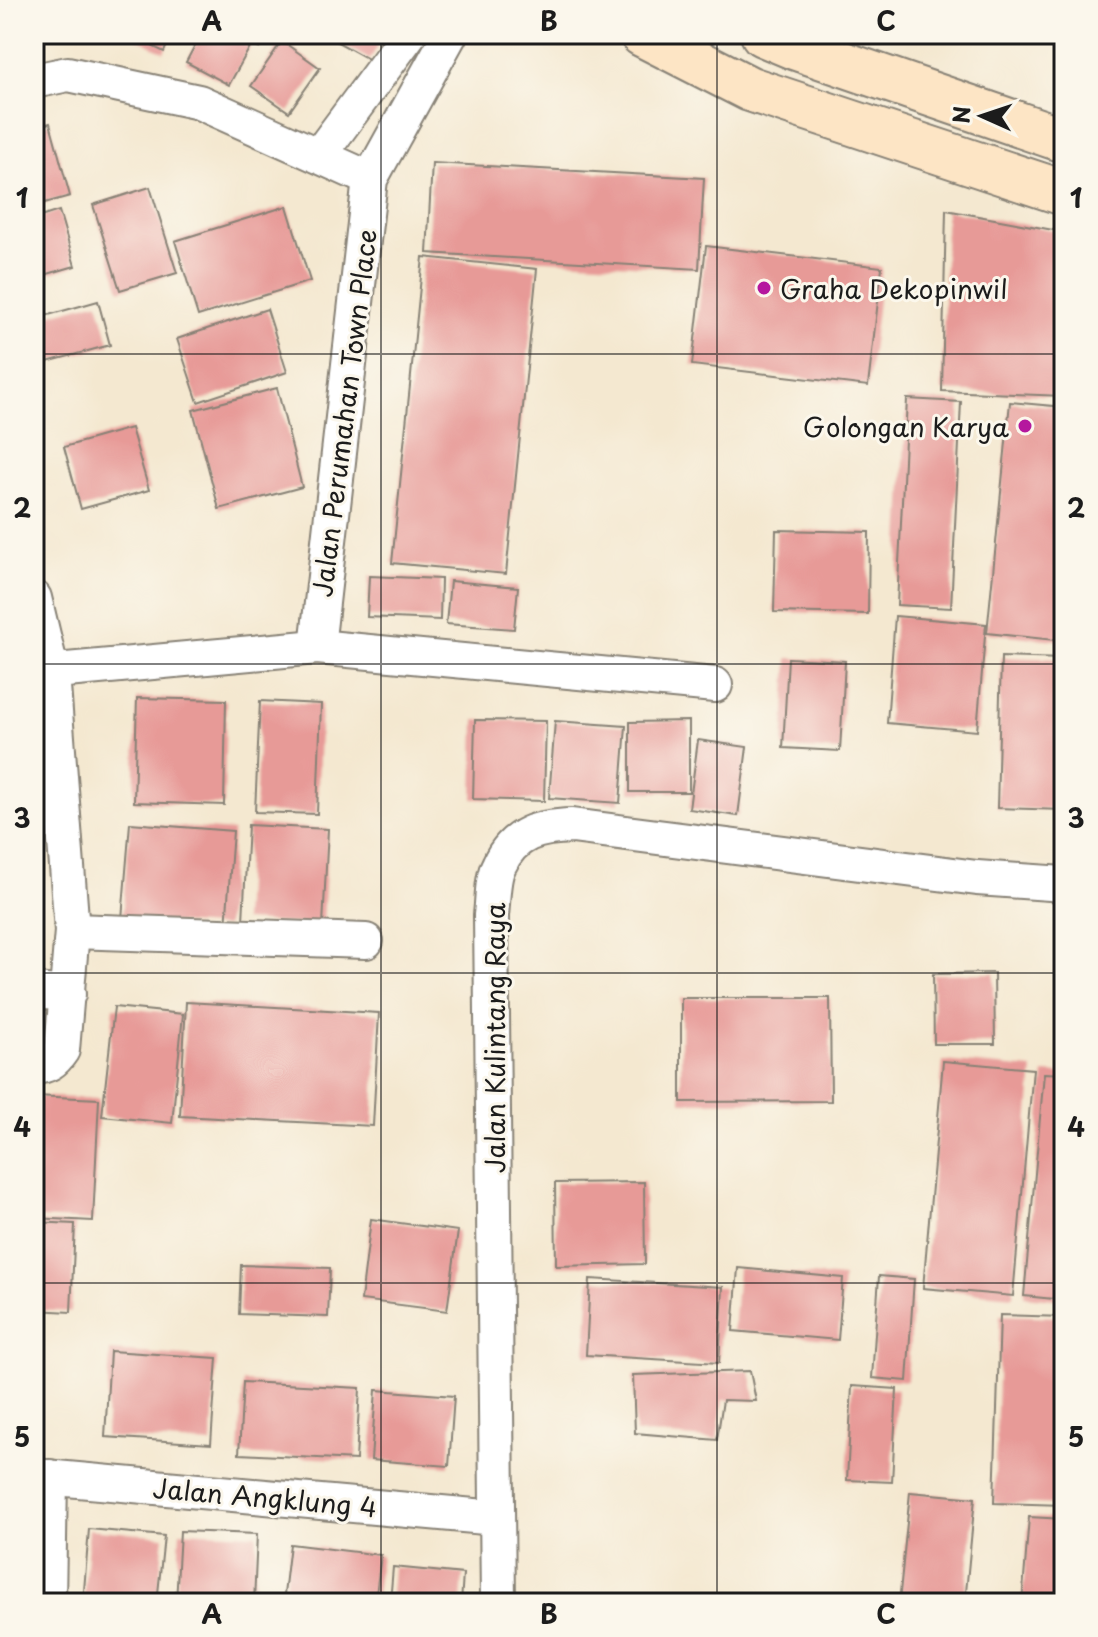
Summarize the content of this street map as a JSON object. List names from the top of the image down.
{
  "streets": {
    "street": ["Jalan Perumahan Town Place", "Jalan Kulintang Raya", "Jalan Angklung 4"]
  },
  "crossings": [
    ["Jalan Kulintang Raya", "Jalan Angklung 4"]
  ],
  "places": ["Graha Dekopinwil", "Golongan Karya"],
  "north": "left",
  "grid": {
    "columns": ["A", "B", "C"],
    "rows": [
      "1",
      "2",
      "3",
      "4",
      "5"
    ]
  }
}
